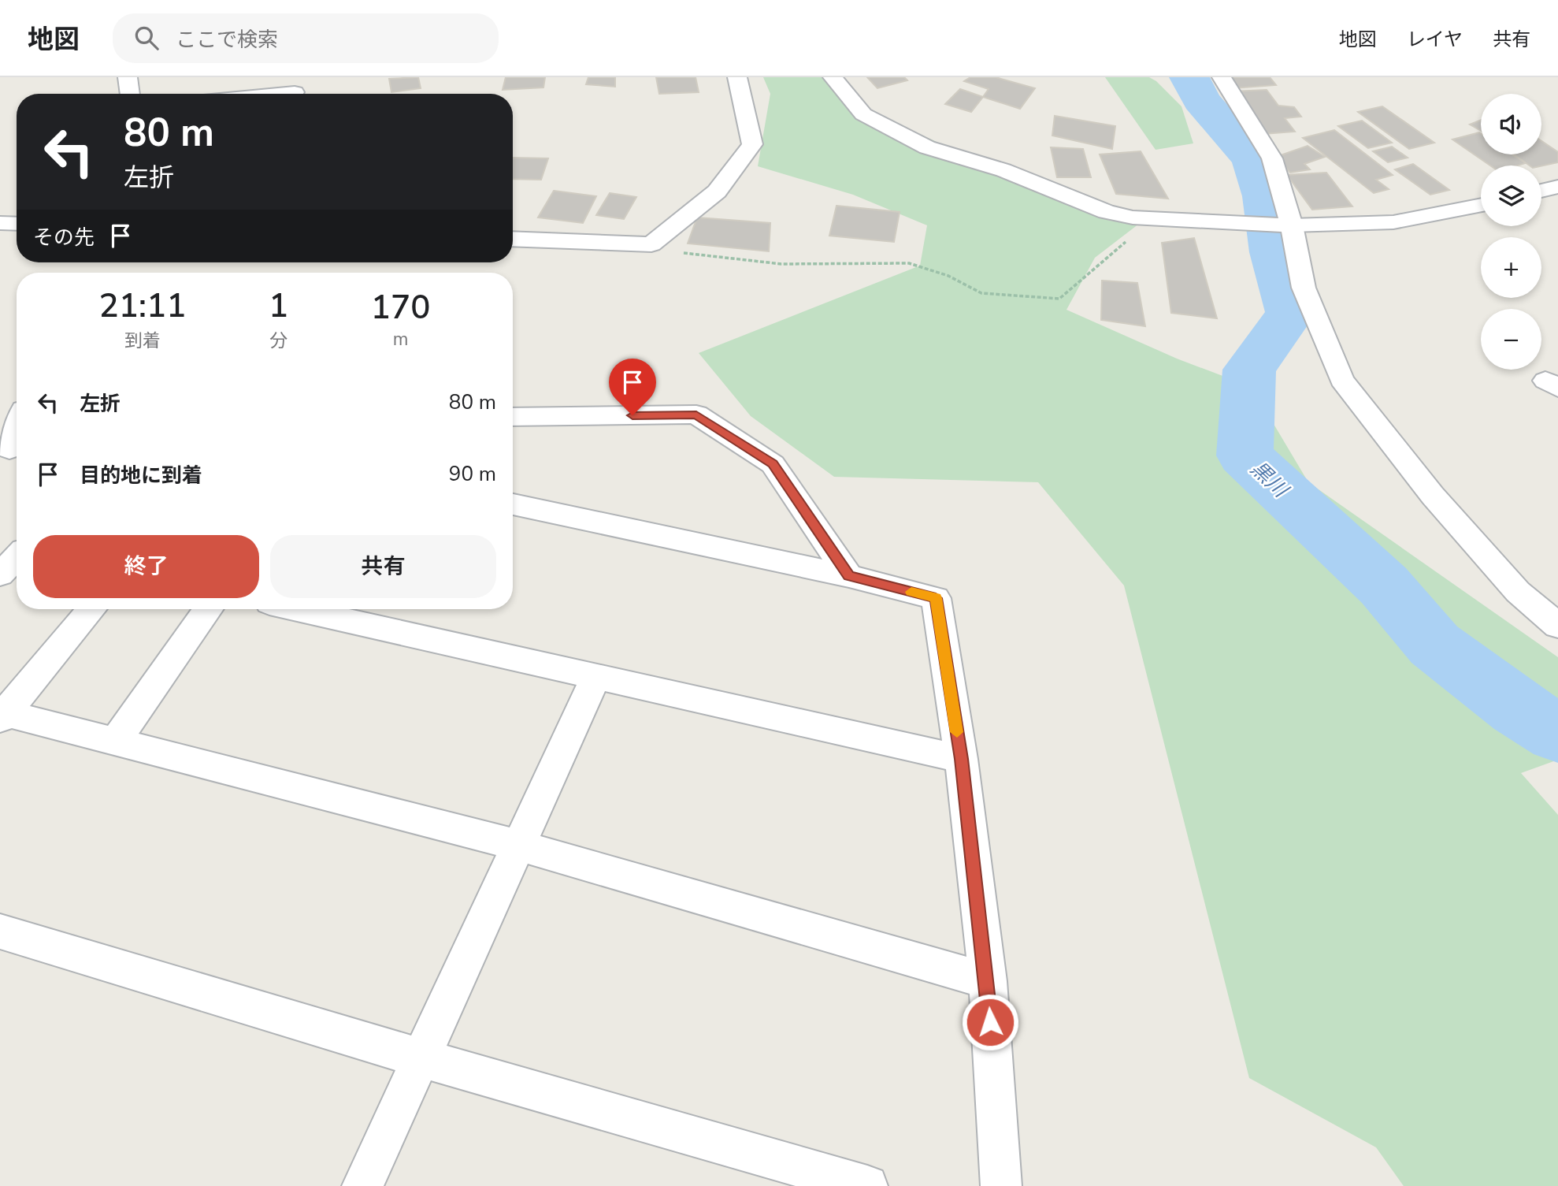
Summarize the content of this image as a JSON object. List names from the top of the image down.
{
  "water": ["黒川"],
  "page": {
    "header": "地図",
    "search": "ここで検索",
    "nav": ["地図", "レイヤ", "共有"],
    "map_buttons": ["+", "−"],
    "turn": ["80 m", "左折"],
    "then": "その先",
    "eta": [
      "21:11",
      "到着",
      "1",
      "分",
      "170",
      "m"
    ],
    "list": [
      {
        "name": "左折",
        "value": "80 m"
      },
      {
        "name": "目的地に到着",
        "value": "90 m"
      }
    ],
    "buttons": ["終了", "共有"]
  }
}
